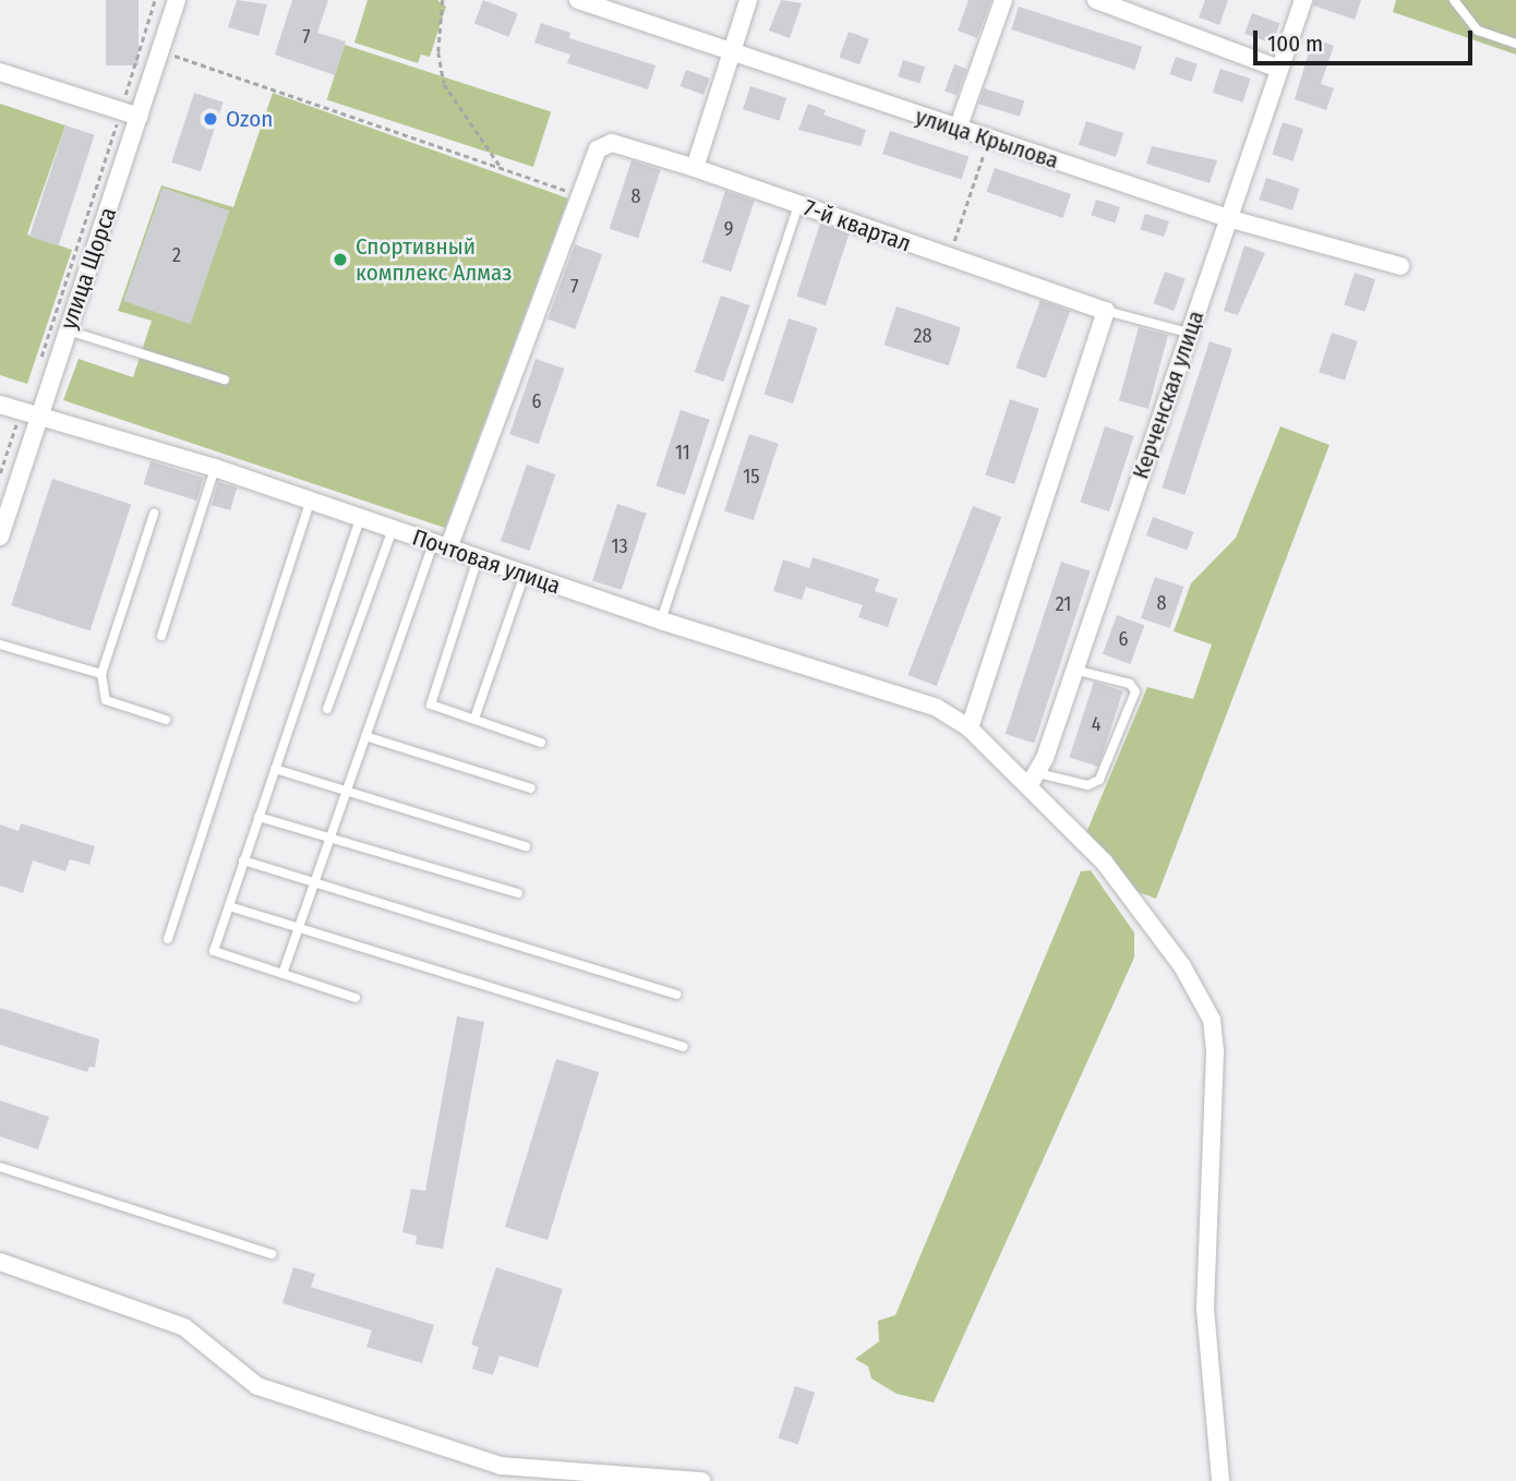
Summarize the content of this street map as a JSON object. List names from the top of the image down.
{
  "streets": {
    "street": [
      "улица Крылова",
      "7-й квартал",
      "улица Щорса",
      "Керченская улица",
      "Почтовая улица"
    ]
  },
  "crossings": [
    ["улица Крылова", "Керченская улица"],
    ["7-й квартал", "Почтовая улица"],
    ["улица Щорса", "Почтовая улица"],
    ["Керченская улица", "Почтовая улица"]
  ],
  "places": ["Ozon", "Спортивный комплекс Алмаз"],
  "house_numbers": [
    "7",
    "8",
    "9",
    "2",
    "7",
    "28",
    "6",
    "11",
    "15",
    "13",
    "8",
    "21",
    "6",
    "4"
  ],
  "scale_bar": "100 m"
}
